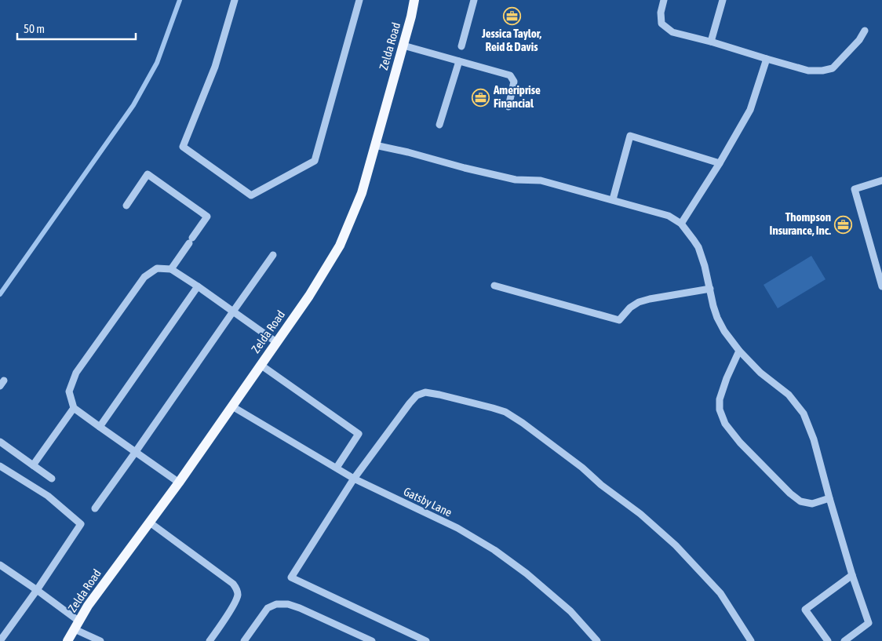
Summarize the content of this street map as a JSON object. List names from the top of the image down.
{
  "streets": {
    "main road": ["Zelda Road"],
    "street": ["Gatsby Lane"]
  },
  "crossings": [
    ["Zelda Road", "Gatsby Lane"]
  ],
  "places": {
    "office": ["Jessica Taylor, Reid & Davis", "Ameriprise Financial", "Thompson Insurance, Inc."]
  },
  "scale_bar": "50 m"
}
